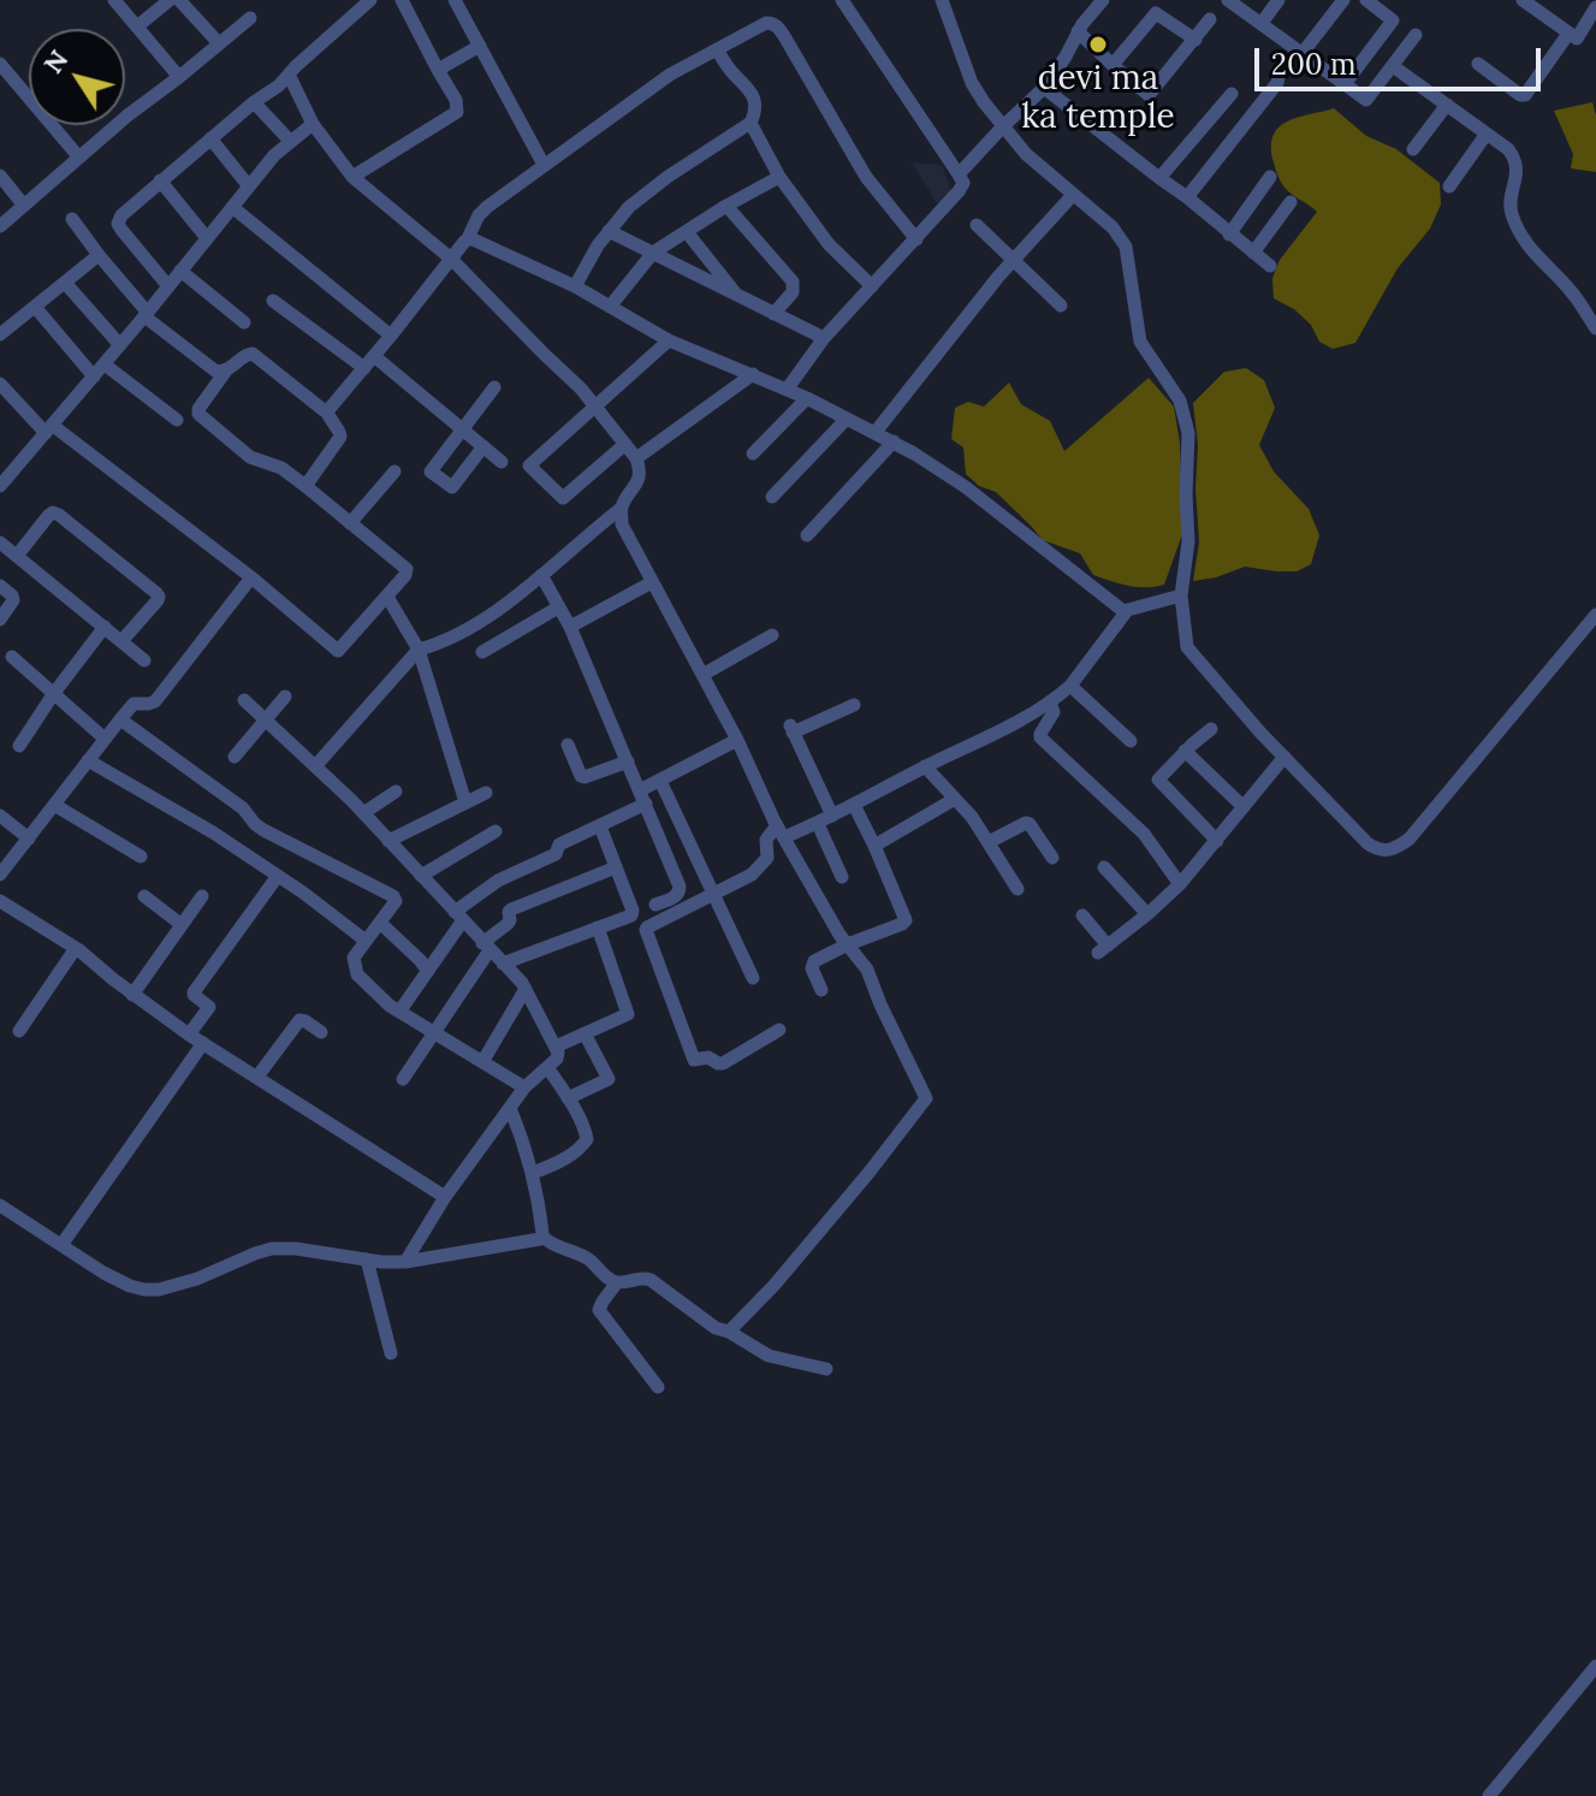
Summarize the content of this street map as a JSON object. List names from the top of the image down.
{
  "places": ["devi ma ka temple"],
  "scale_bar": "200 m",
  "north": "top left"
}
